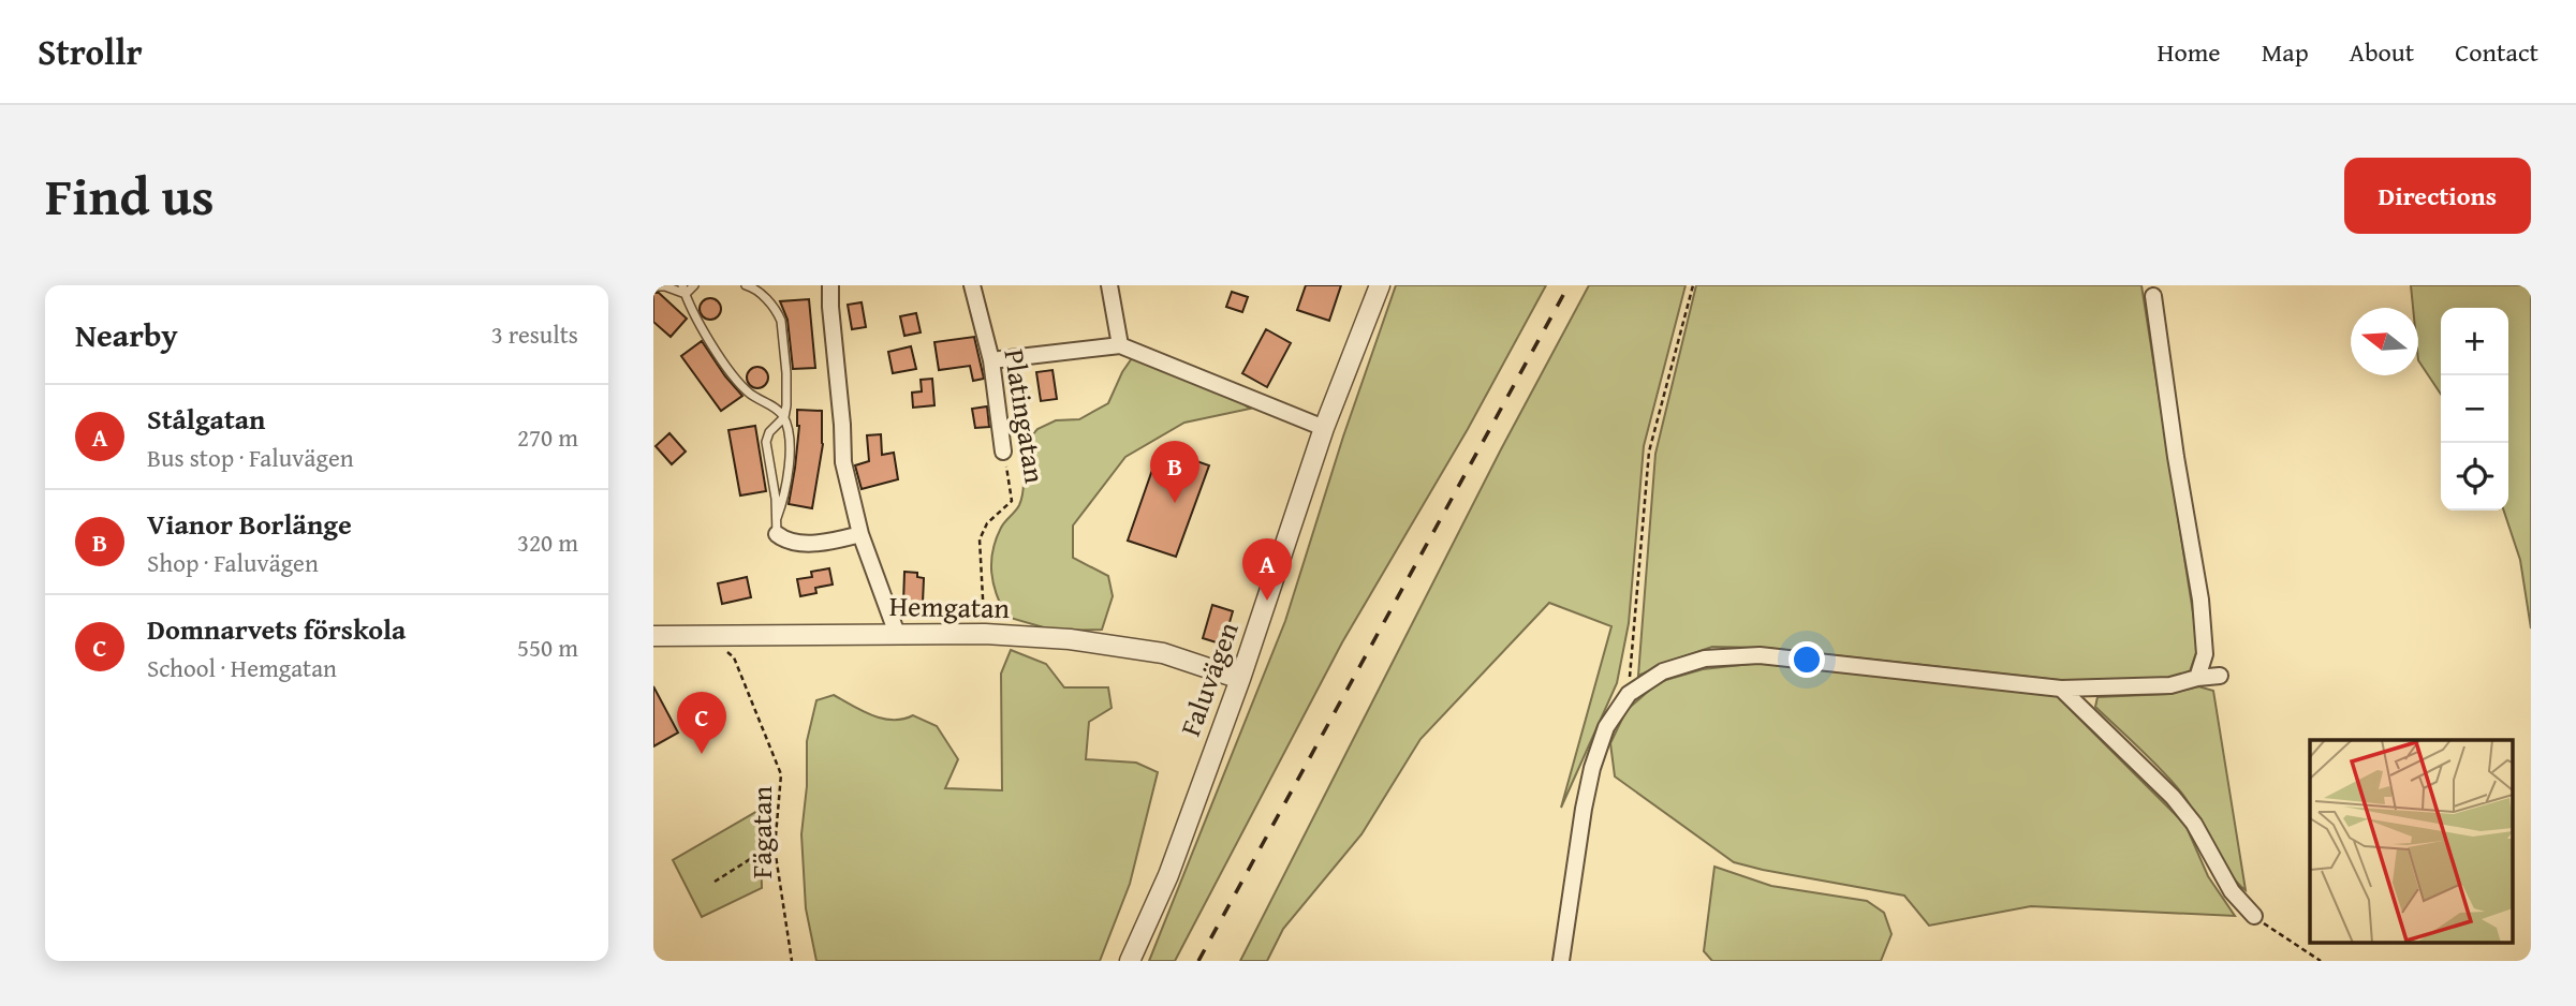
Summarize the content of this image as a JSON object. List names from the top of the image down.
{
  "streets": {
    "street": ["Platingatan", "Hemgatan", "Faluvägen"],
    "path": ["Fägatan"]
  },
  "crossings": [
    ["Platingatan", "Hemgatan"],
    ["Hemgatan", "Faluvägen"],
    ["Hemgatan", "Fägatan"]
  ],
  "north": "left",
  "page": {
    "header": "Strollr",
    "nav": [
      "Home",
      "Map",
      "About",
      "Contact"
    ],
    "title": "Find us",
    "buttons": "Directions",
    "heading": ["Nearby", "3 results"],
    "map_buttons": ["+", "−"],
    "list": [
      {
        "mark": "A",
        "name": "Stålgatan",
        "note": "Bus stop · Faluvägen",
        "value": "270 m"
      },
      {
        "mark": "B",
        "name": "Vianor Borlänge",
        "note": "Shop · Faluvägen",
        "value": "320 m"
      },
      {
        "mark": "C",
        "name": "Domnarvets förskola",
        "note": "School · Hemgatan",
        "value": "550 m"
      }
    ],
    "pins": ["B", "A", "C"]
  }
}
